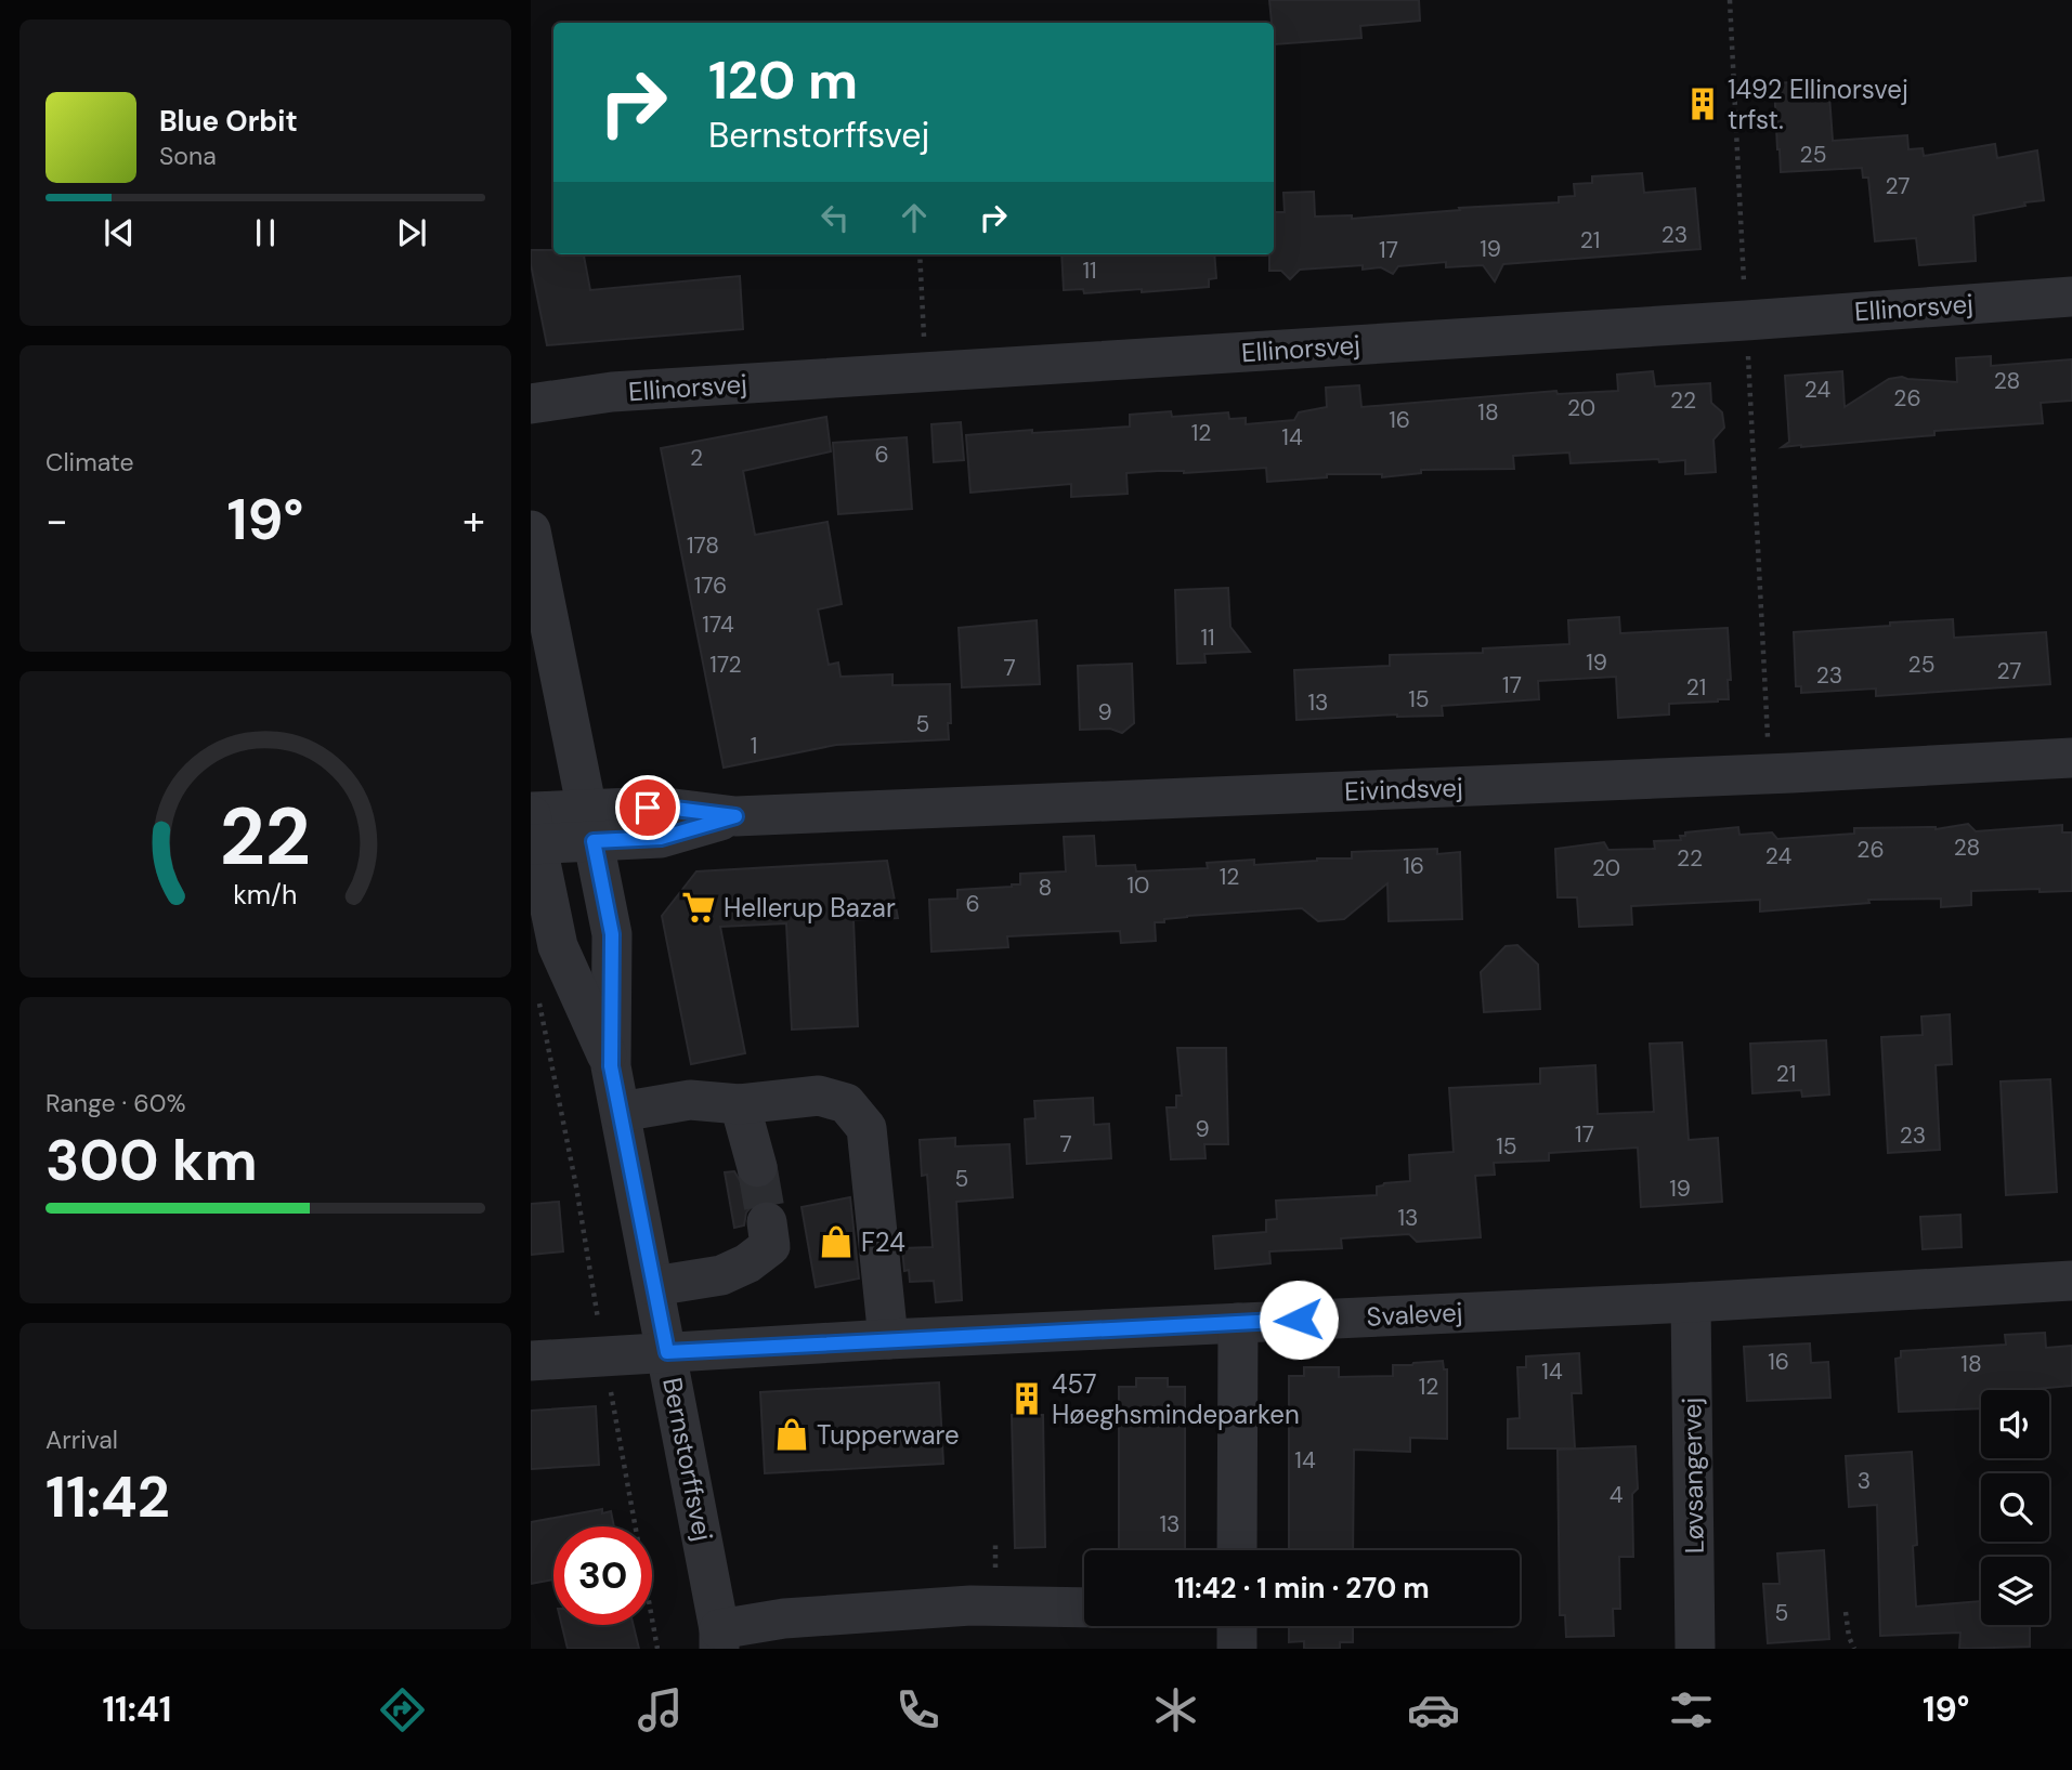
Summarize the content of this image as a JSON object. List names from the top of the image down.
{
  "streets": {
    "street": [
      "Ellinorsvej",
      "Eivindsvej",
      "Svalevej",
      "Bernstorffsvej",
      "Løvsangervej"
    ]
  },
  "crossings": [
    ["Eivindsvej", "Bernstorffsvej"],
    ["Svalevej", "Bernstorffsvej"],
    ["Svalevej", "Løvsangervej"]
  ],
  "places": {
    "building": ["1492 Ellinorsvej trfst.", "457 Høeghsmindeparken"],
    "supermarket": ["Hellerup Bazar"],
    "shop": ["F24", "Tupperware"]
  },
  "house_numbers": [
    "25",
    "27",
    "23",
    "21",
    "19",
    "17",
    "11",
    "28",
    "24",
    "26",
    "22",
    "20",
    "18",
    "16",
    "12",
    "14",
    "6",
    "2",
    "178",
    "176",
    "174",
    "11",
    "19",
    "172",
    "25",
    "7",
    "27",
    "23",
    "17",
    "21",
    "15",
    "13",
    "9",
    "5",
    "1",
    "28",
    "26",
    "24",
    "22",
    "16",
    "20",
    "12",
    "10",
    "8",
    "6",
    "21",
    "9",
    "17",
    "23",
    "7",
    "15",
    "5",
    "19",
    "13",
    "16",
    "18",
    "14",
    "12",
    "14",
    "3",
    "4",
    "13",
    "5"
  ],
  "page": {
    "turn": ["120 m", "Bernstorffsvej"],
    "song": ["Blue Orbit", "Sona"],
    "tile": [
      "Climate",
      ["Range · 60%", "300 km"],
      ["Arrival", "11:42"]
    ],
    "heat": ["−", "19°", "+"],
    "limit": "30",
    "trip": "11:42 · 1 min · 270 m",
    "tabs": ["11:41", "19°"],
    "gauge": ["22", "km/h"]
  }
}
